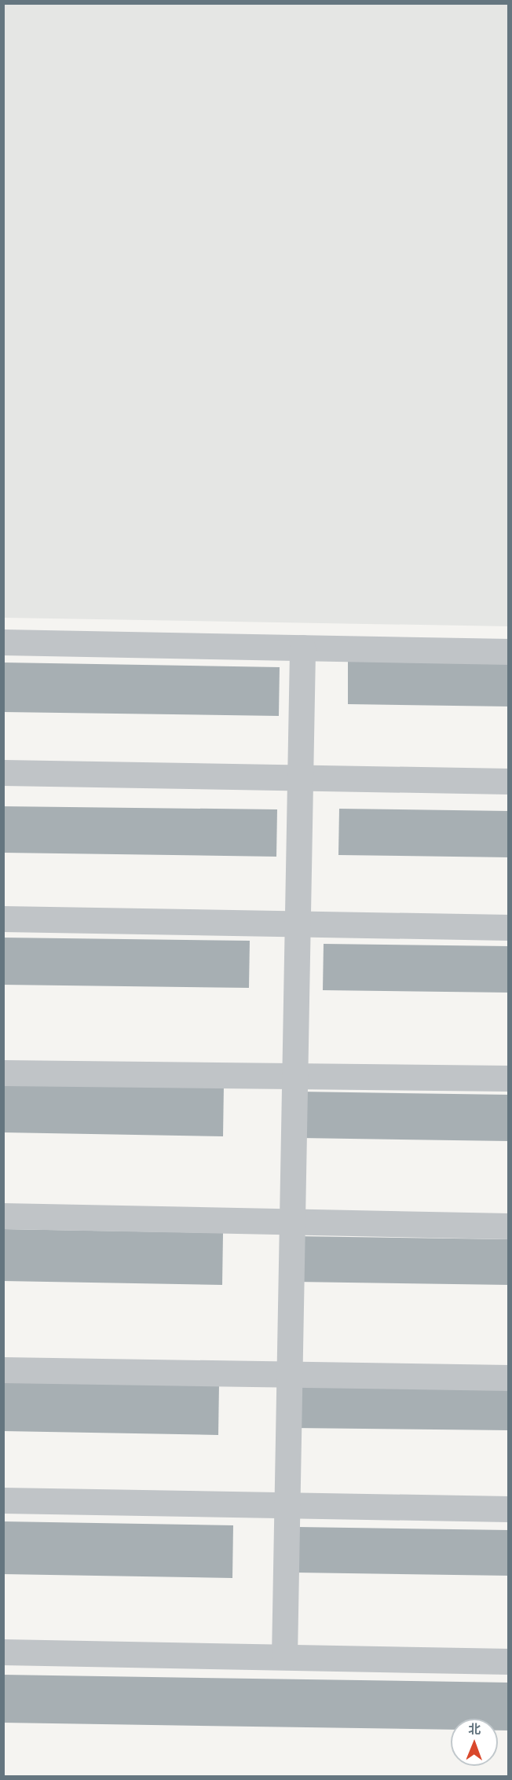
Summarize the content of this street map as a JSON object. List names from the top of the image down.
{
  "north": "top"
}
